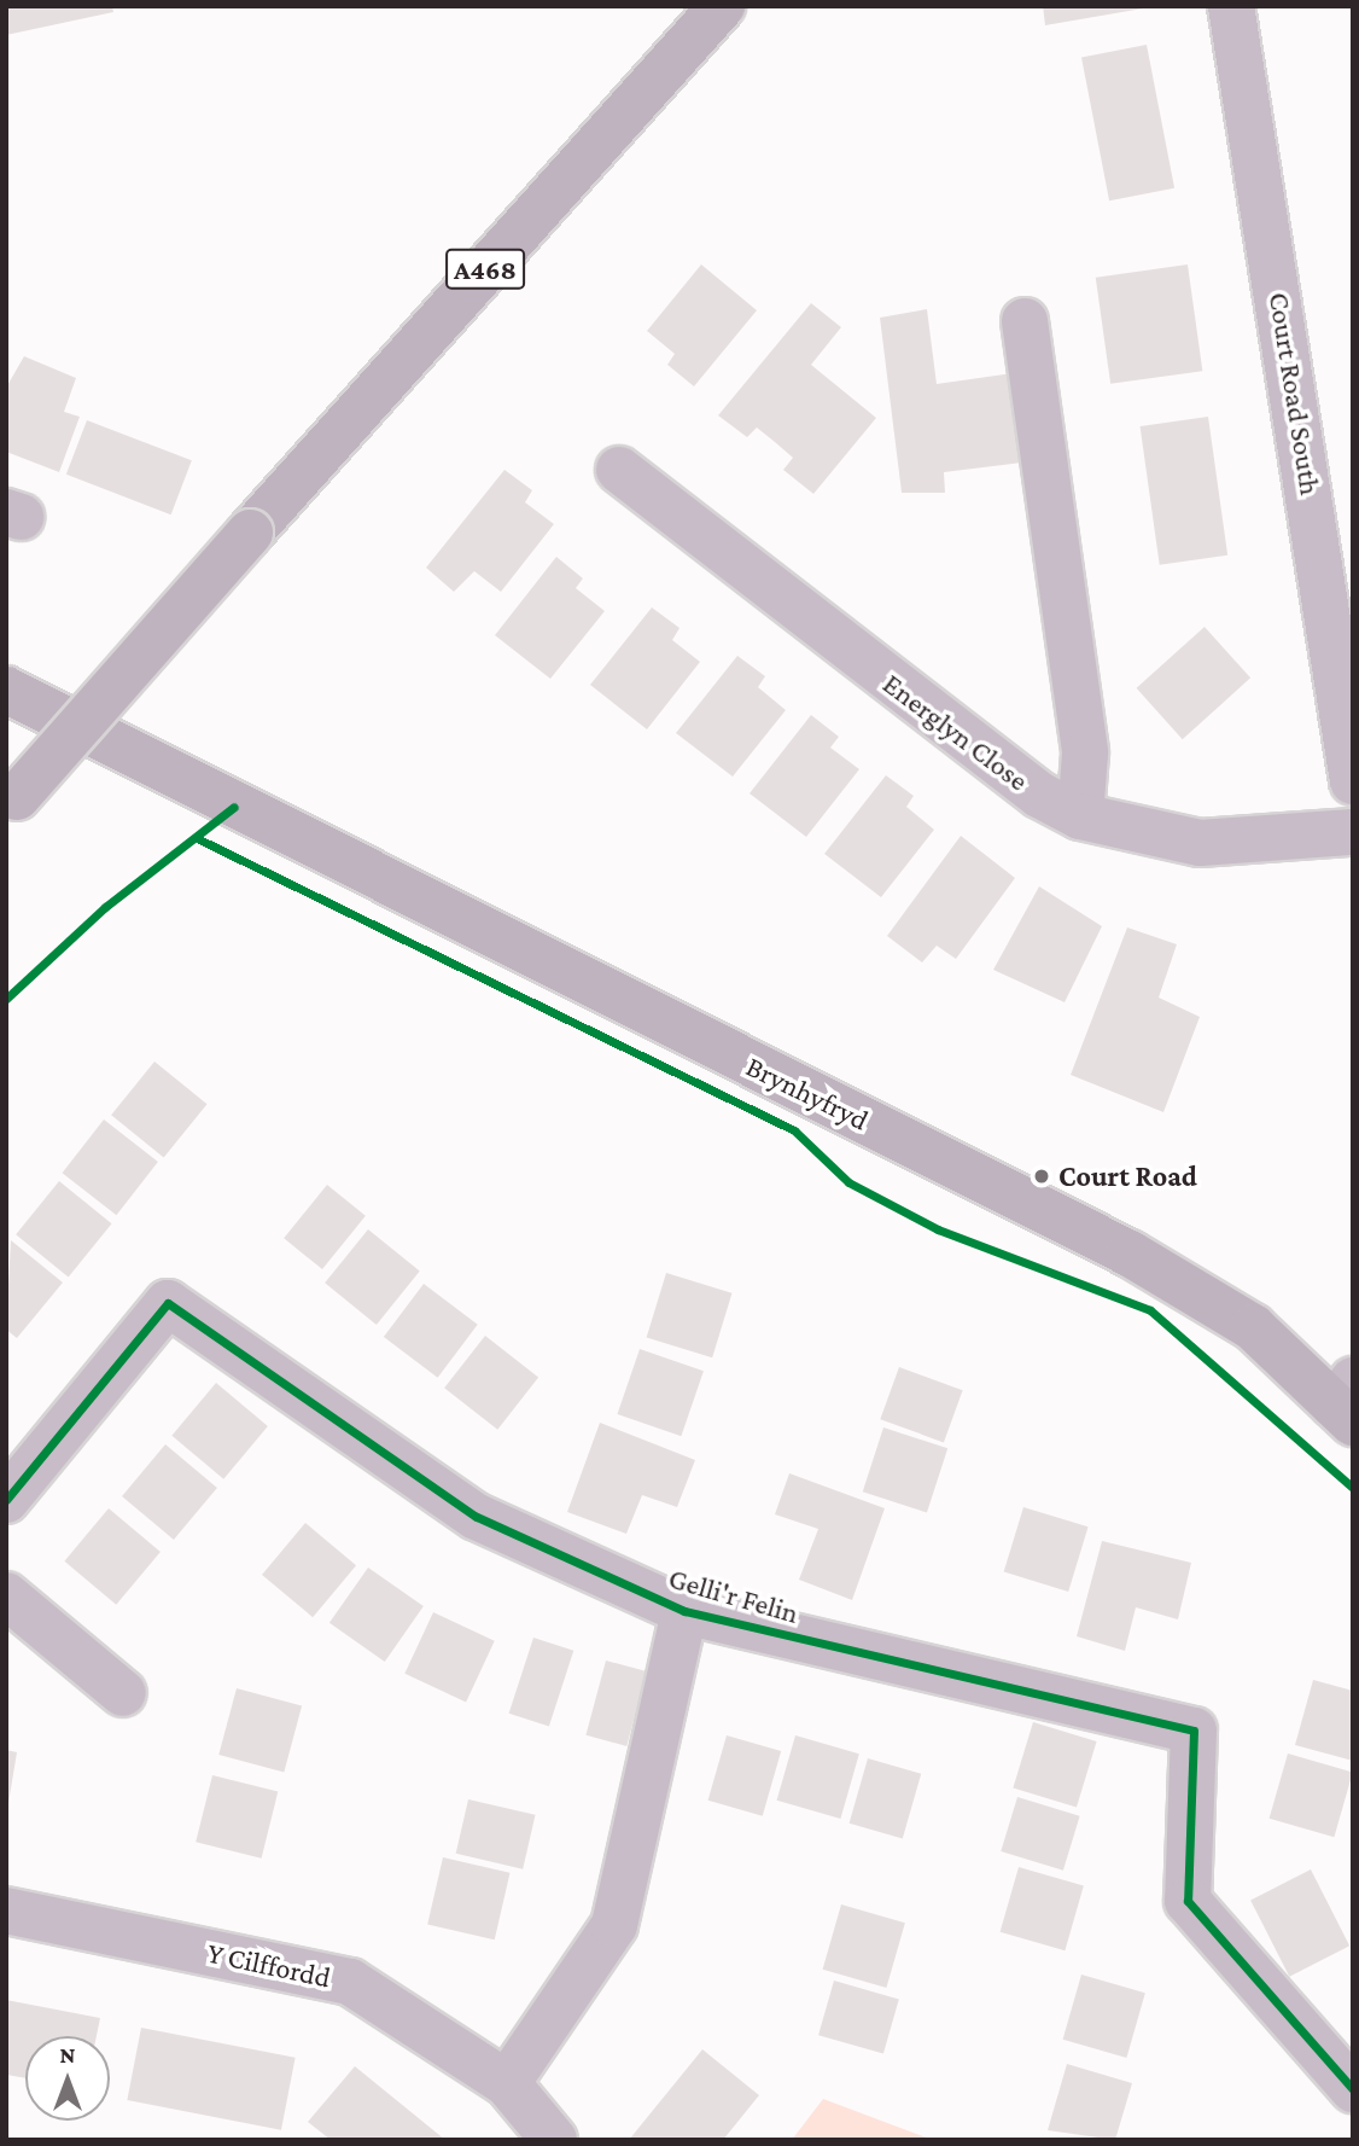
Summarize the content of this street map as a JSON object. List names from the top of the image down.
{
  "streets": {
    "main road": ["A468", "Brynhyfryd"],
    "street": [
      "Court Road South",
      "Energlyn Close",
      "Gelli'r Felin",
      "Y Cilffordd"
    ]
  },
  "places": ["Court Road"],
  "north": "top"
}
